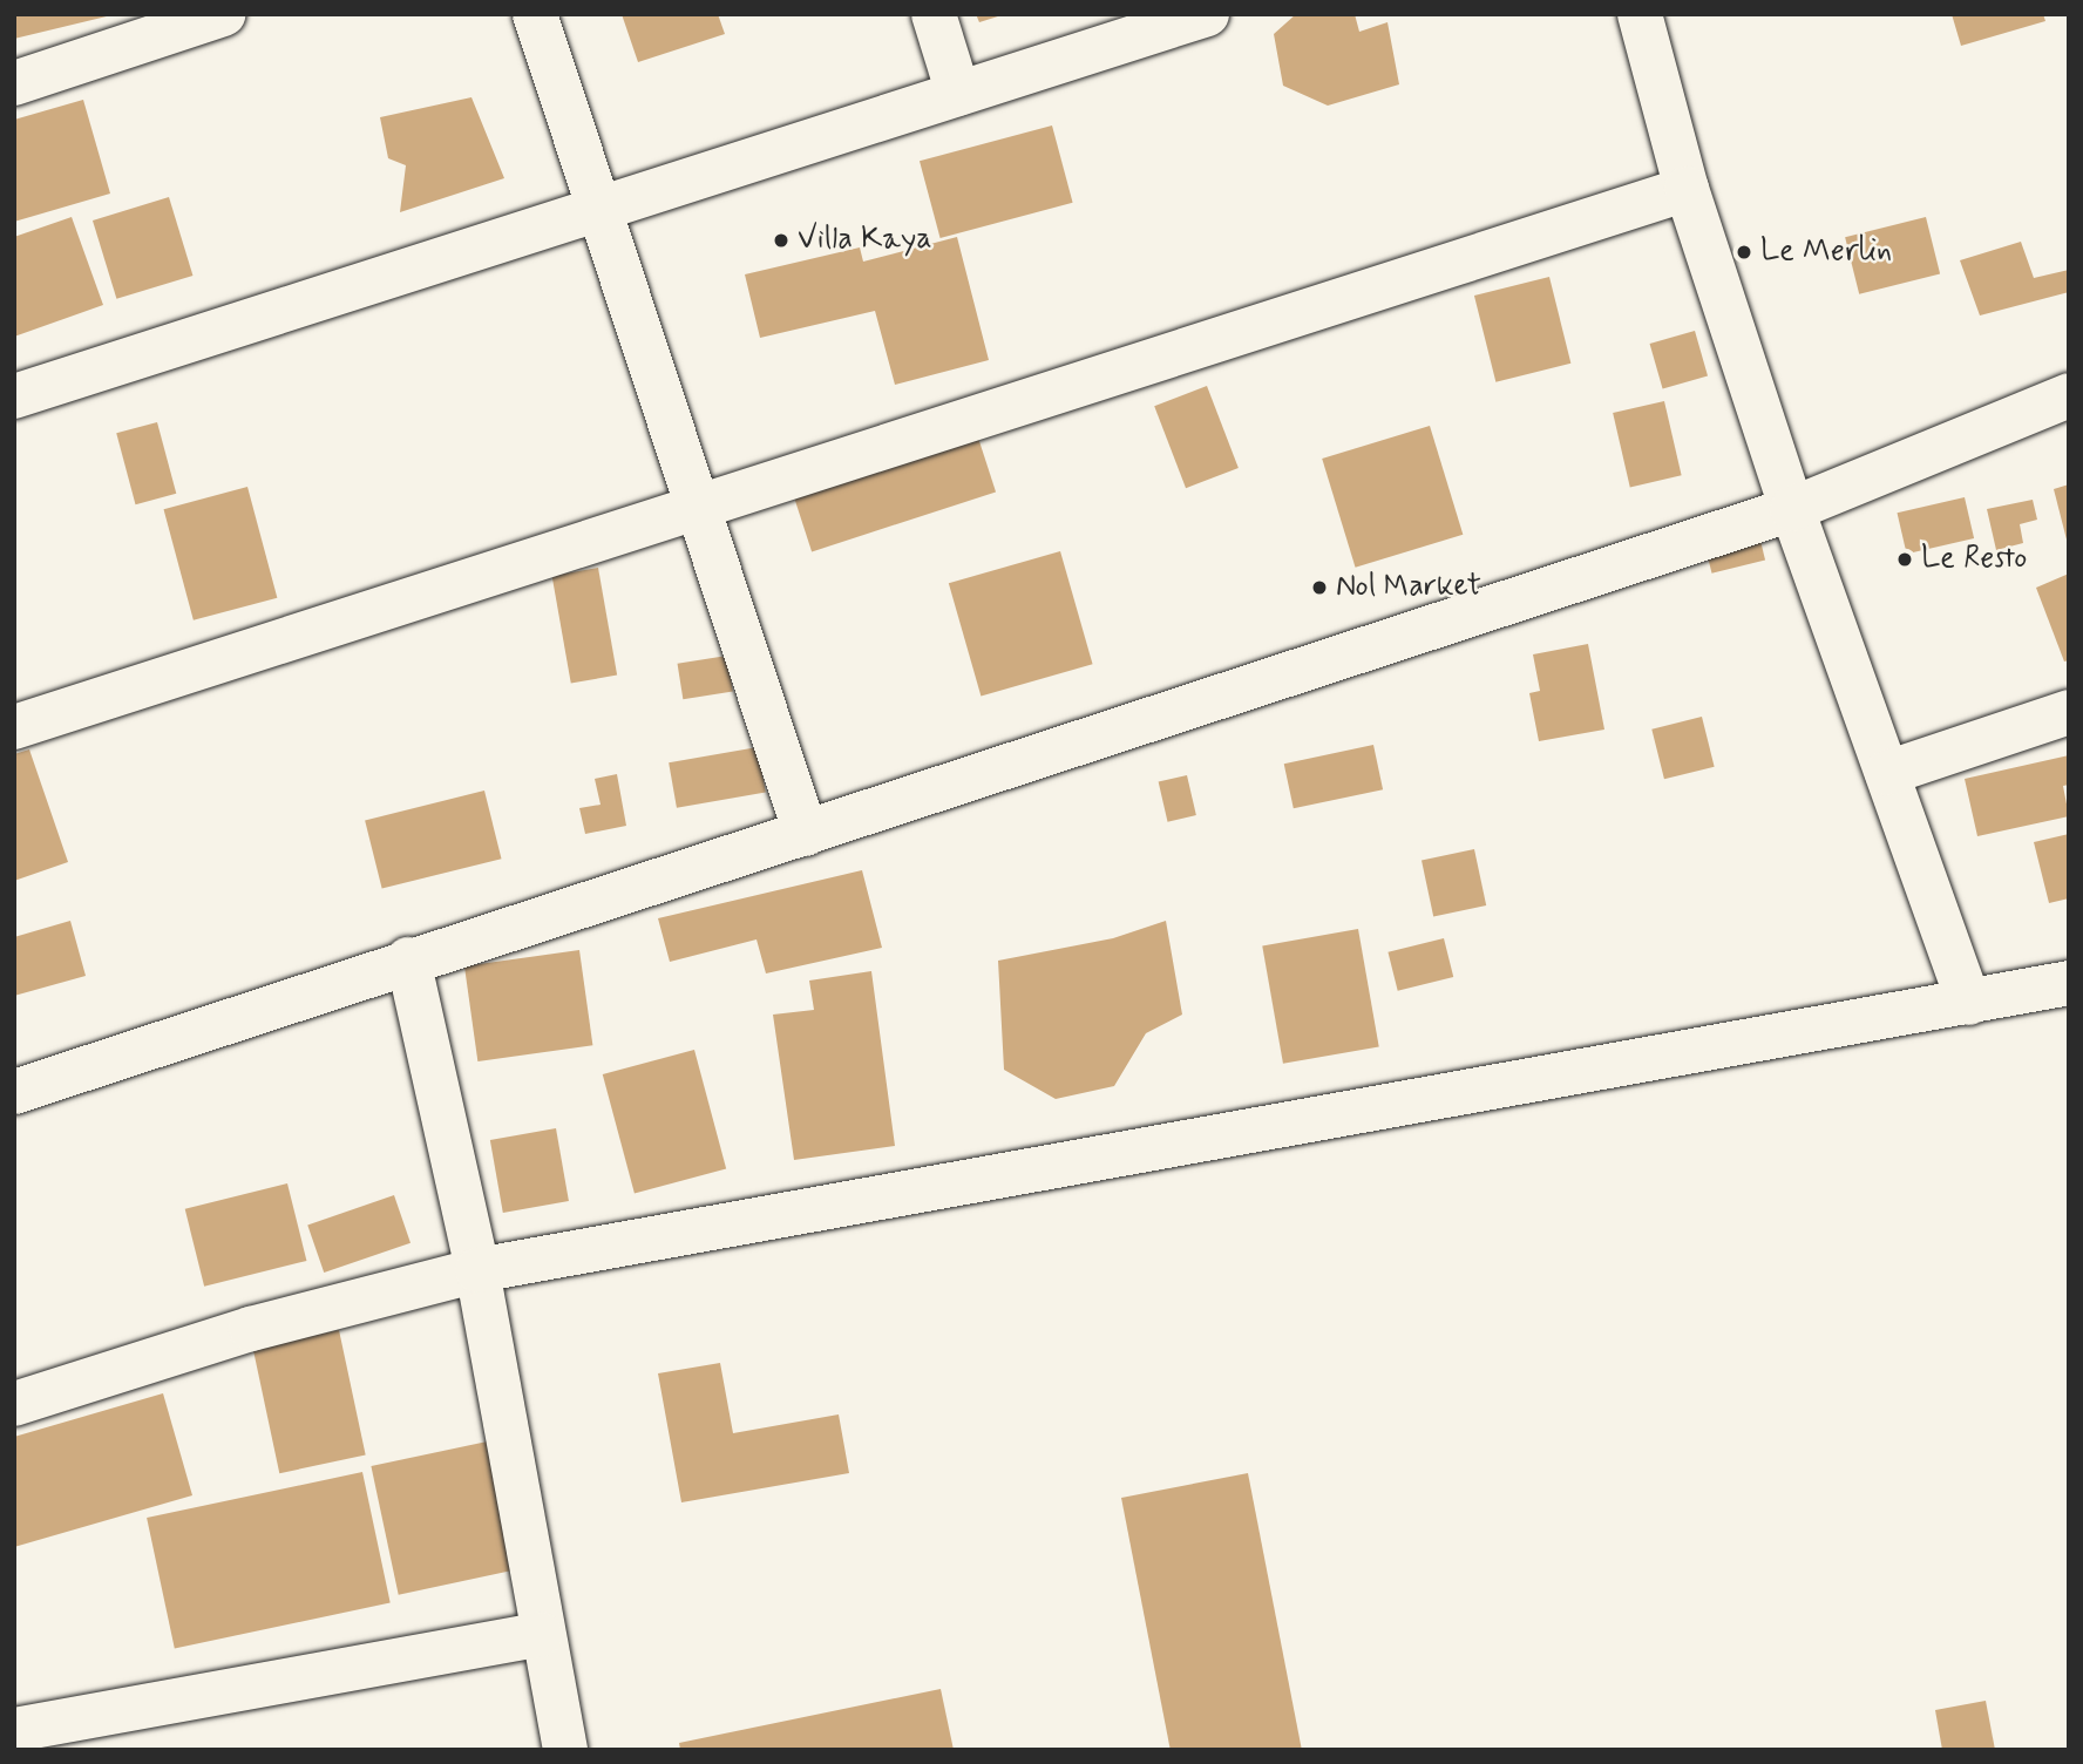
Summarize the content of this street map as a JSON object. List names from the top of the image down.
{
  "places": [
    "Villa Kaya",
    "Le Merlin",
    "Le Resto",
    "Nol Market"
  ]
}
